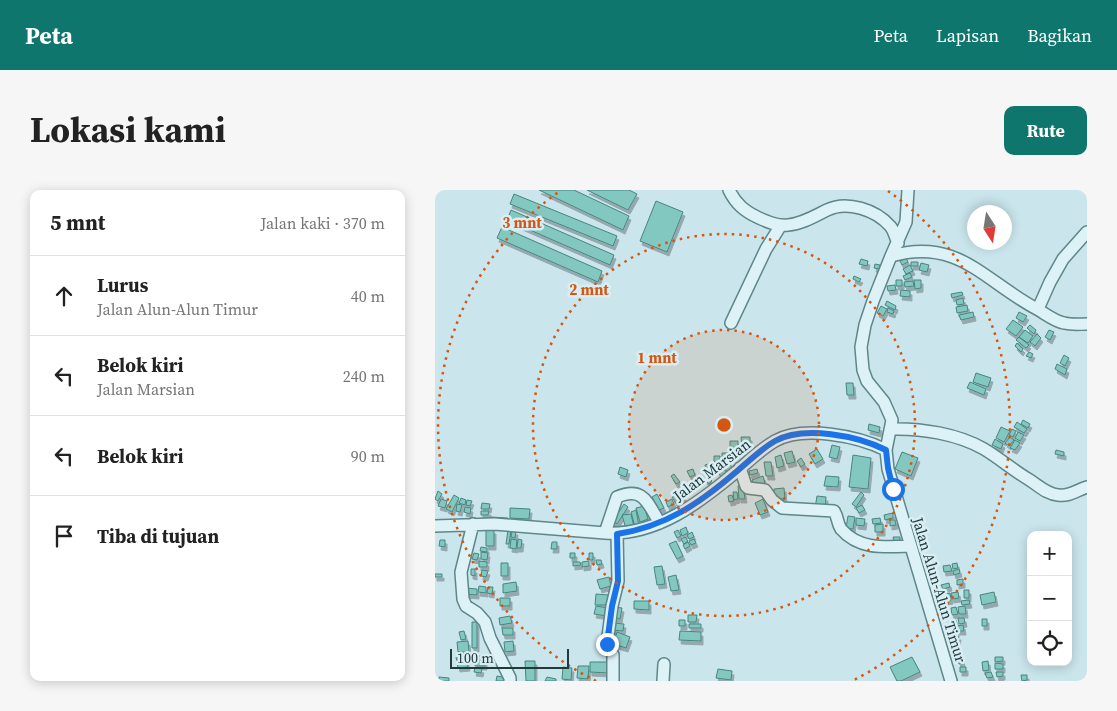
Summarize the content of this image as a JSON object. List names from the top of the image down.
{
  "streets": {
    "street": ["Jalan Marsian", "Jalan Alun-Alun Timur"]
  },
  "crossings": [
    ["Jalan Marsian", "Jalan Alun-Alun Timur"]
  ],
  "scale_bar": "100 m",
  "north": "bottom",
  "page": {
    "header": "Peta",
    "nav": ["Peta", "Lapisan", "Bagikan"],
    "title": "Lokasi kami",
    "buttons": "Rute",
    "heading": ["5 mnt", "Jalan kaki · 370 m"],
    "list": [
      ["Lurus", "Jalan Alun-Alun Timur", "40 m"],
      ["Belok kiri", "Jalan Marsian", "240 m"],
      ["Belok kiri", "90 m"],
      "Tiba di tujuan"
    ],
    "map_buttons": ["+", "−"],
    "scale": "100 m"
  },
  "rings": ["3 mnt", "2 mnt", "1 mnt"]
}
